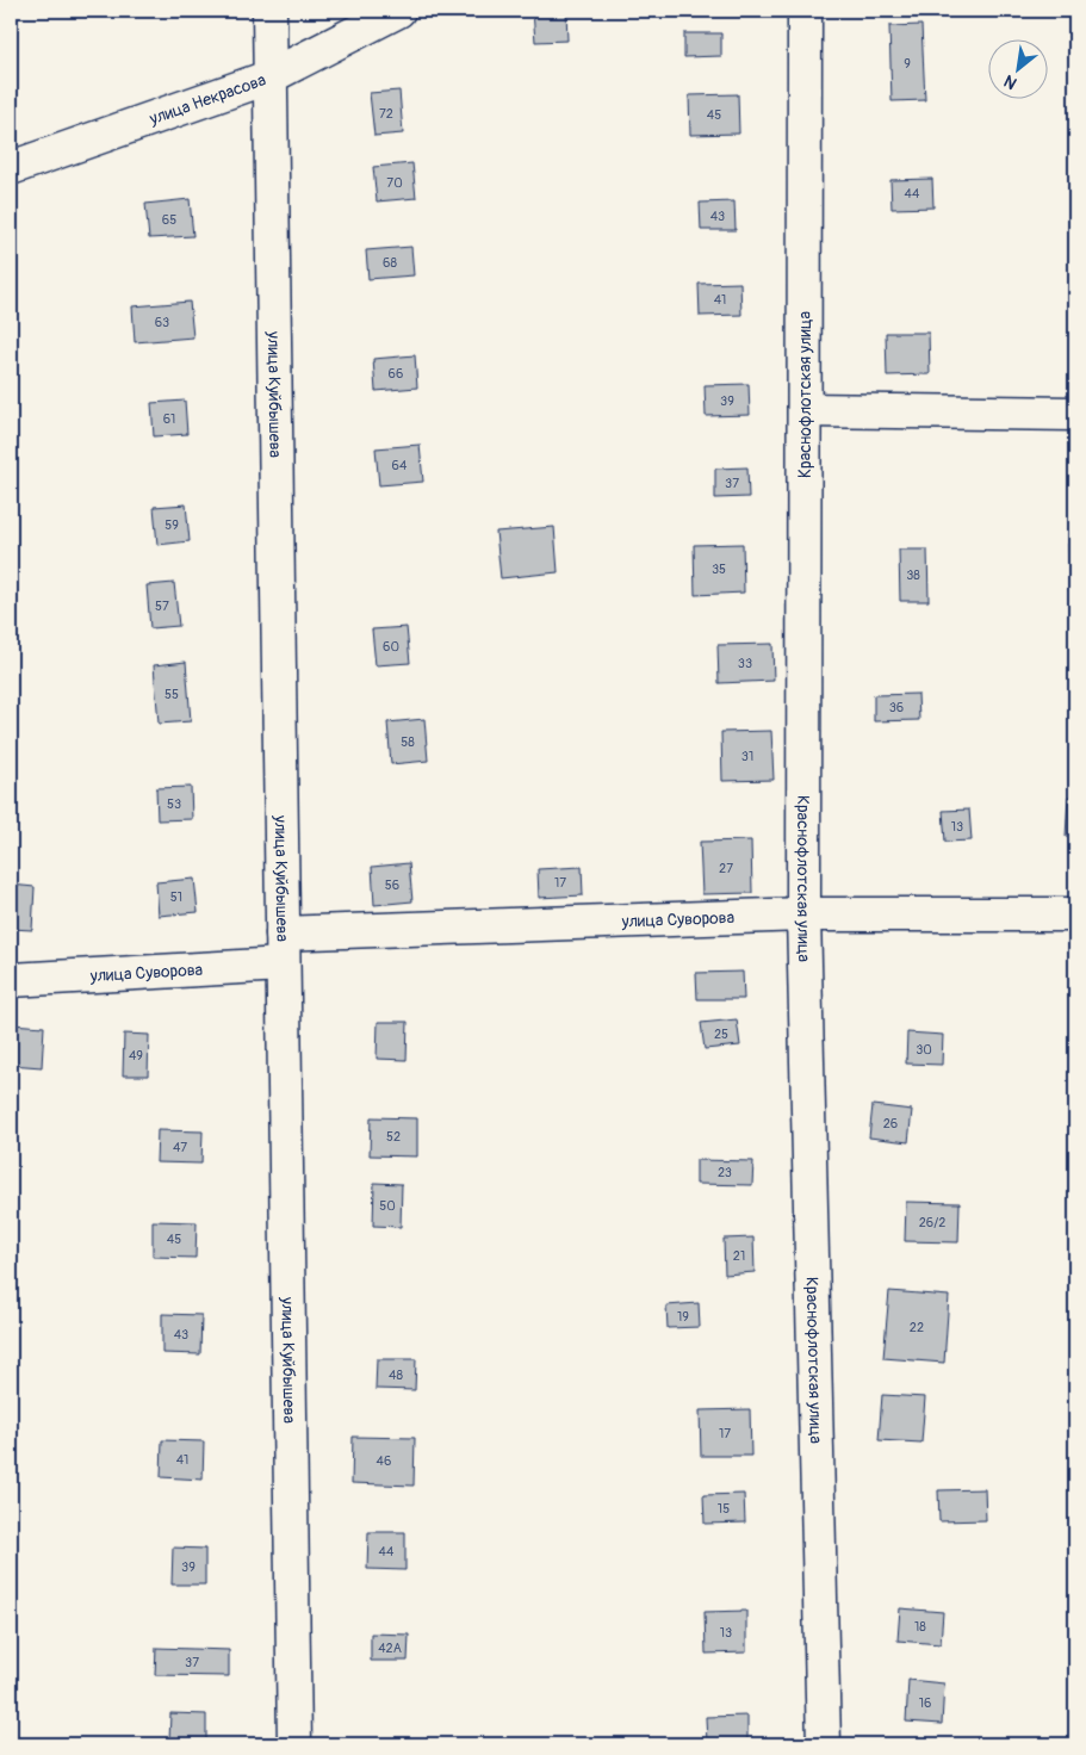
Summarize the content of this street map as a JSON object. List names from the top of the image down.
{
  "streets": {
    "street": [
      "улица Некрасова",
      "улица Куйбышева",
      "Краснофлотская улица",
      "улица Суворова"
    ]
  },
  "crossings": [
    ["улица Некрасова", "улица Куйбышева"],
    ["улица Куйбышева", "улица Суворова"],
    ["Краснофлотская улица", "улица Суворова"]
  ],
  "house_numbers": [
    "9",
    "72",
    "45",
    "70",
    "44",
    "43",
    "65",
    "68",
    "41",
    "63",
    "66",
    "39",
    "61",
    "64",
    "37",
    "59",
    "35",
    "38",
    "57",
    "60",
    "33",
    "55",
    "36",
    "58",
    "31",
    "53",
    "13",
    "27",
    "17",
    "56",
    "51",
    "25",
    "30",
    "49",
    "26",
    "52",
    "47",
    "23",
    "50",
    "26/2",
    "45",
    "21",
    "19",
    "22",
    "43",
    "48",
    "17",
    "41",
    "46",
    "15",
    "44",
    "39",
    "18",
    "13",
    "42А",
    "37",
    "16"
  ],
  "north": "bottom left"
}
